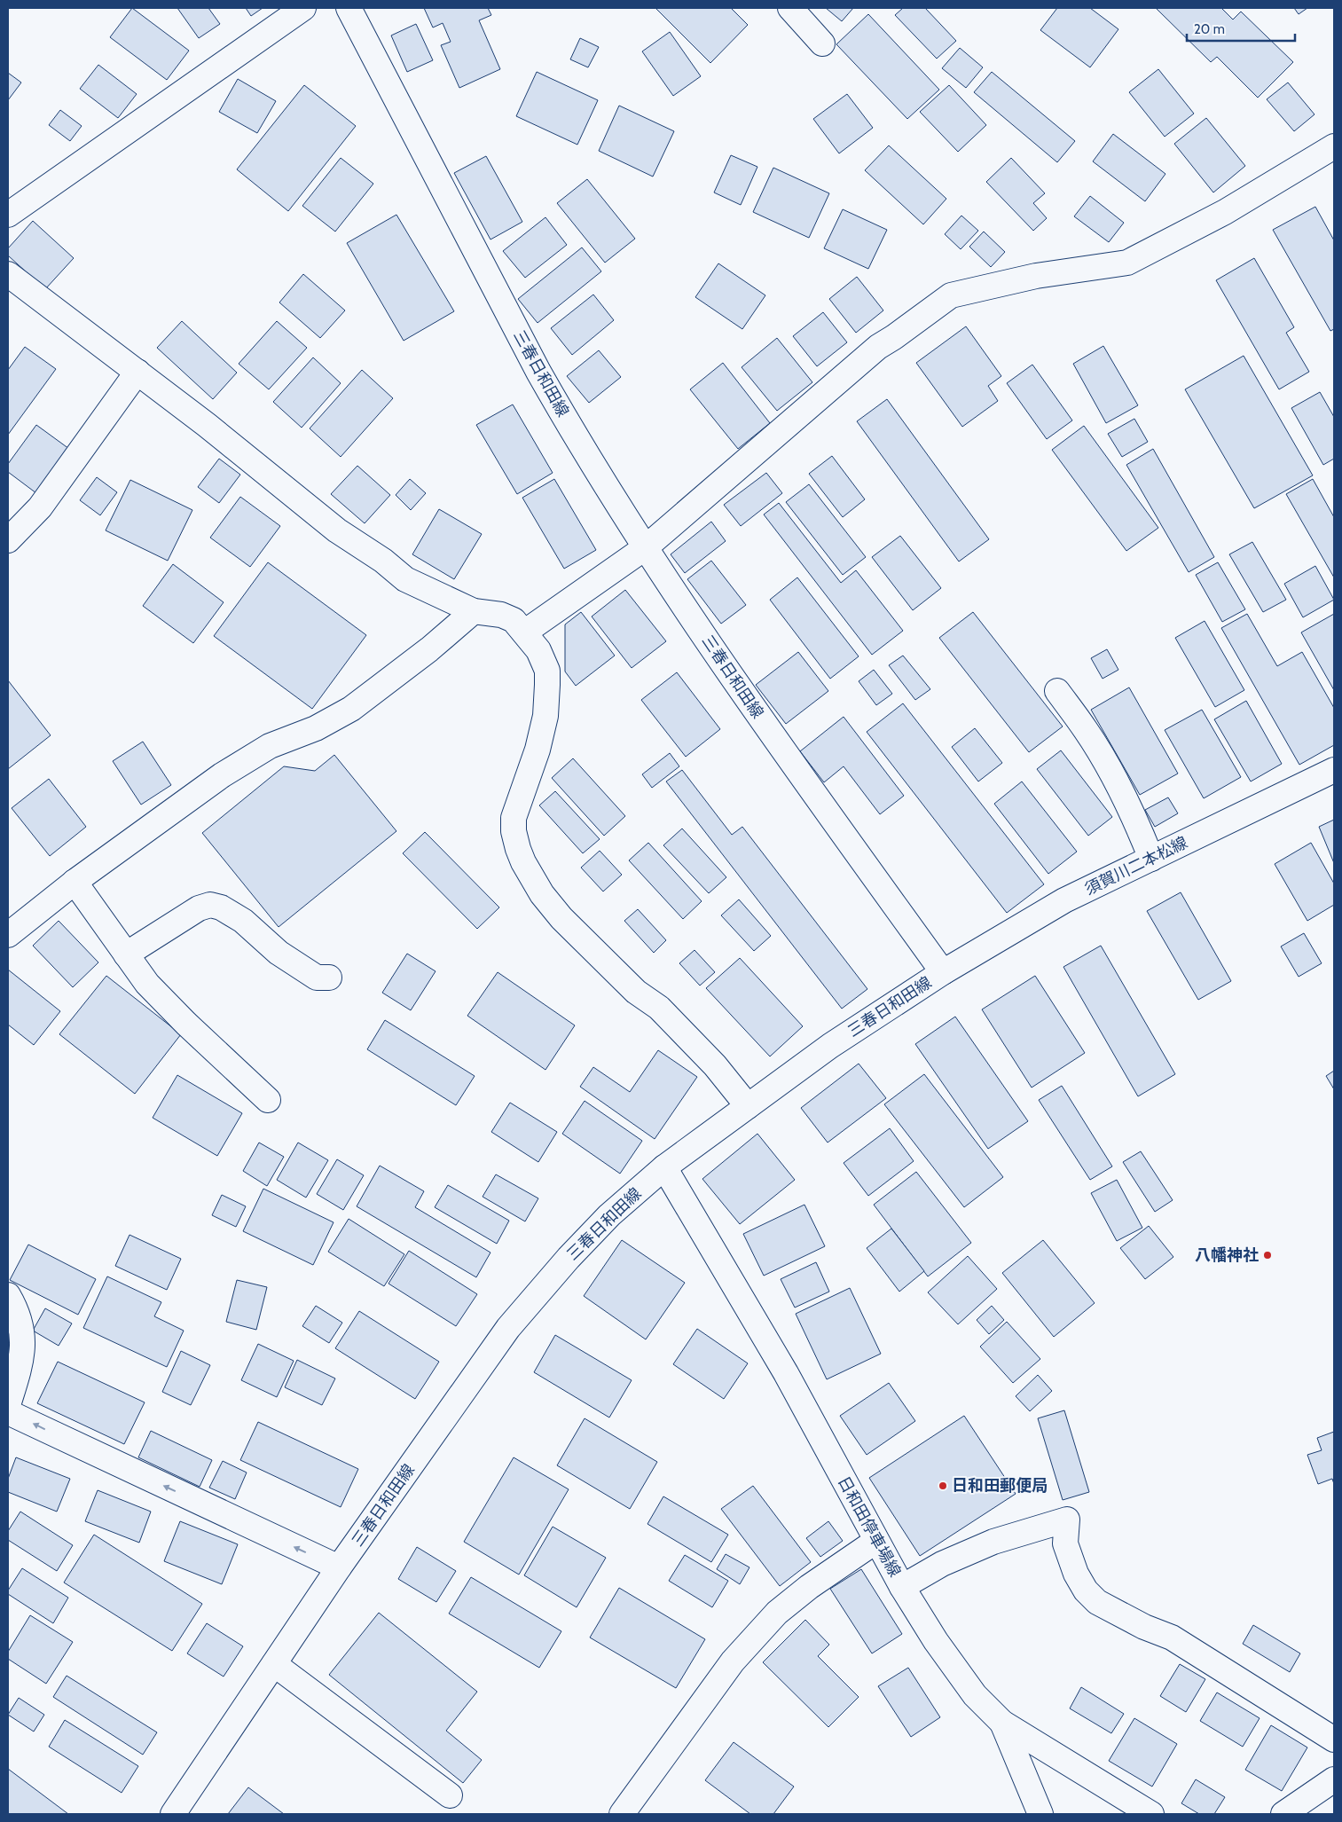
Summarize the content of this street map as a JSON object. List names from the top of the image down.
{
  "streets": {
    "street": ["三春日和田線", "須賀川二本松線", "日和田停車場線"]
  },
  "crossings": [
    ["三春日和田線", "須賀川二本松線"],
    ["三春日和田線", "日和田停車場線"]
  ],
  "places": ["八幡神社", "日和田郵便局"],
  "scale_bar": "20 m"
}
